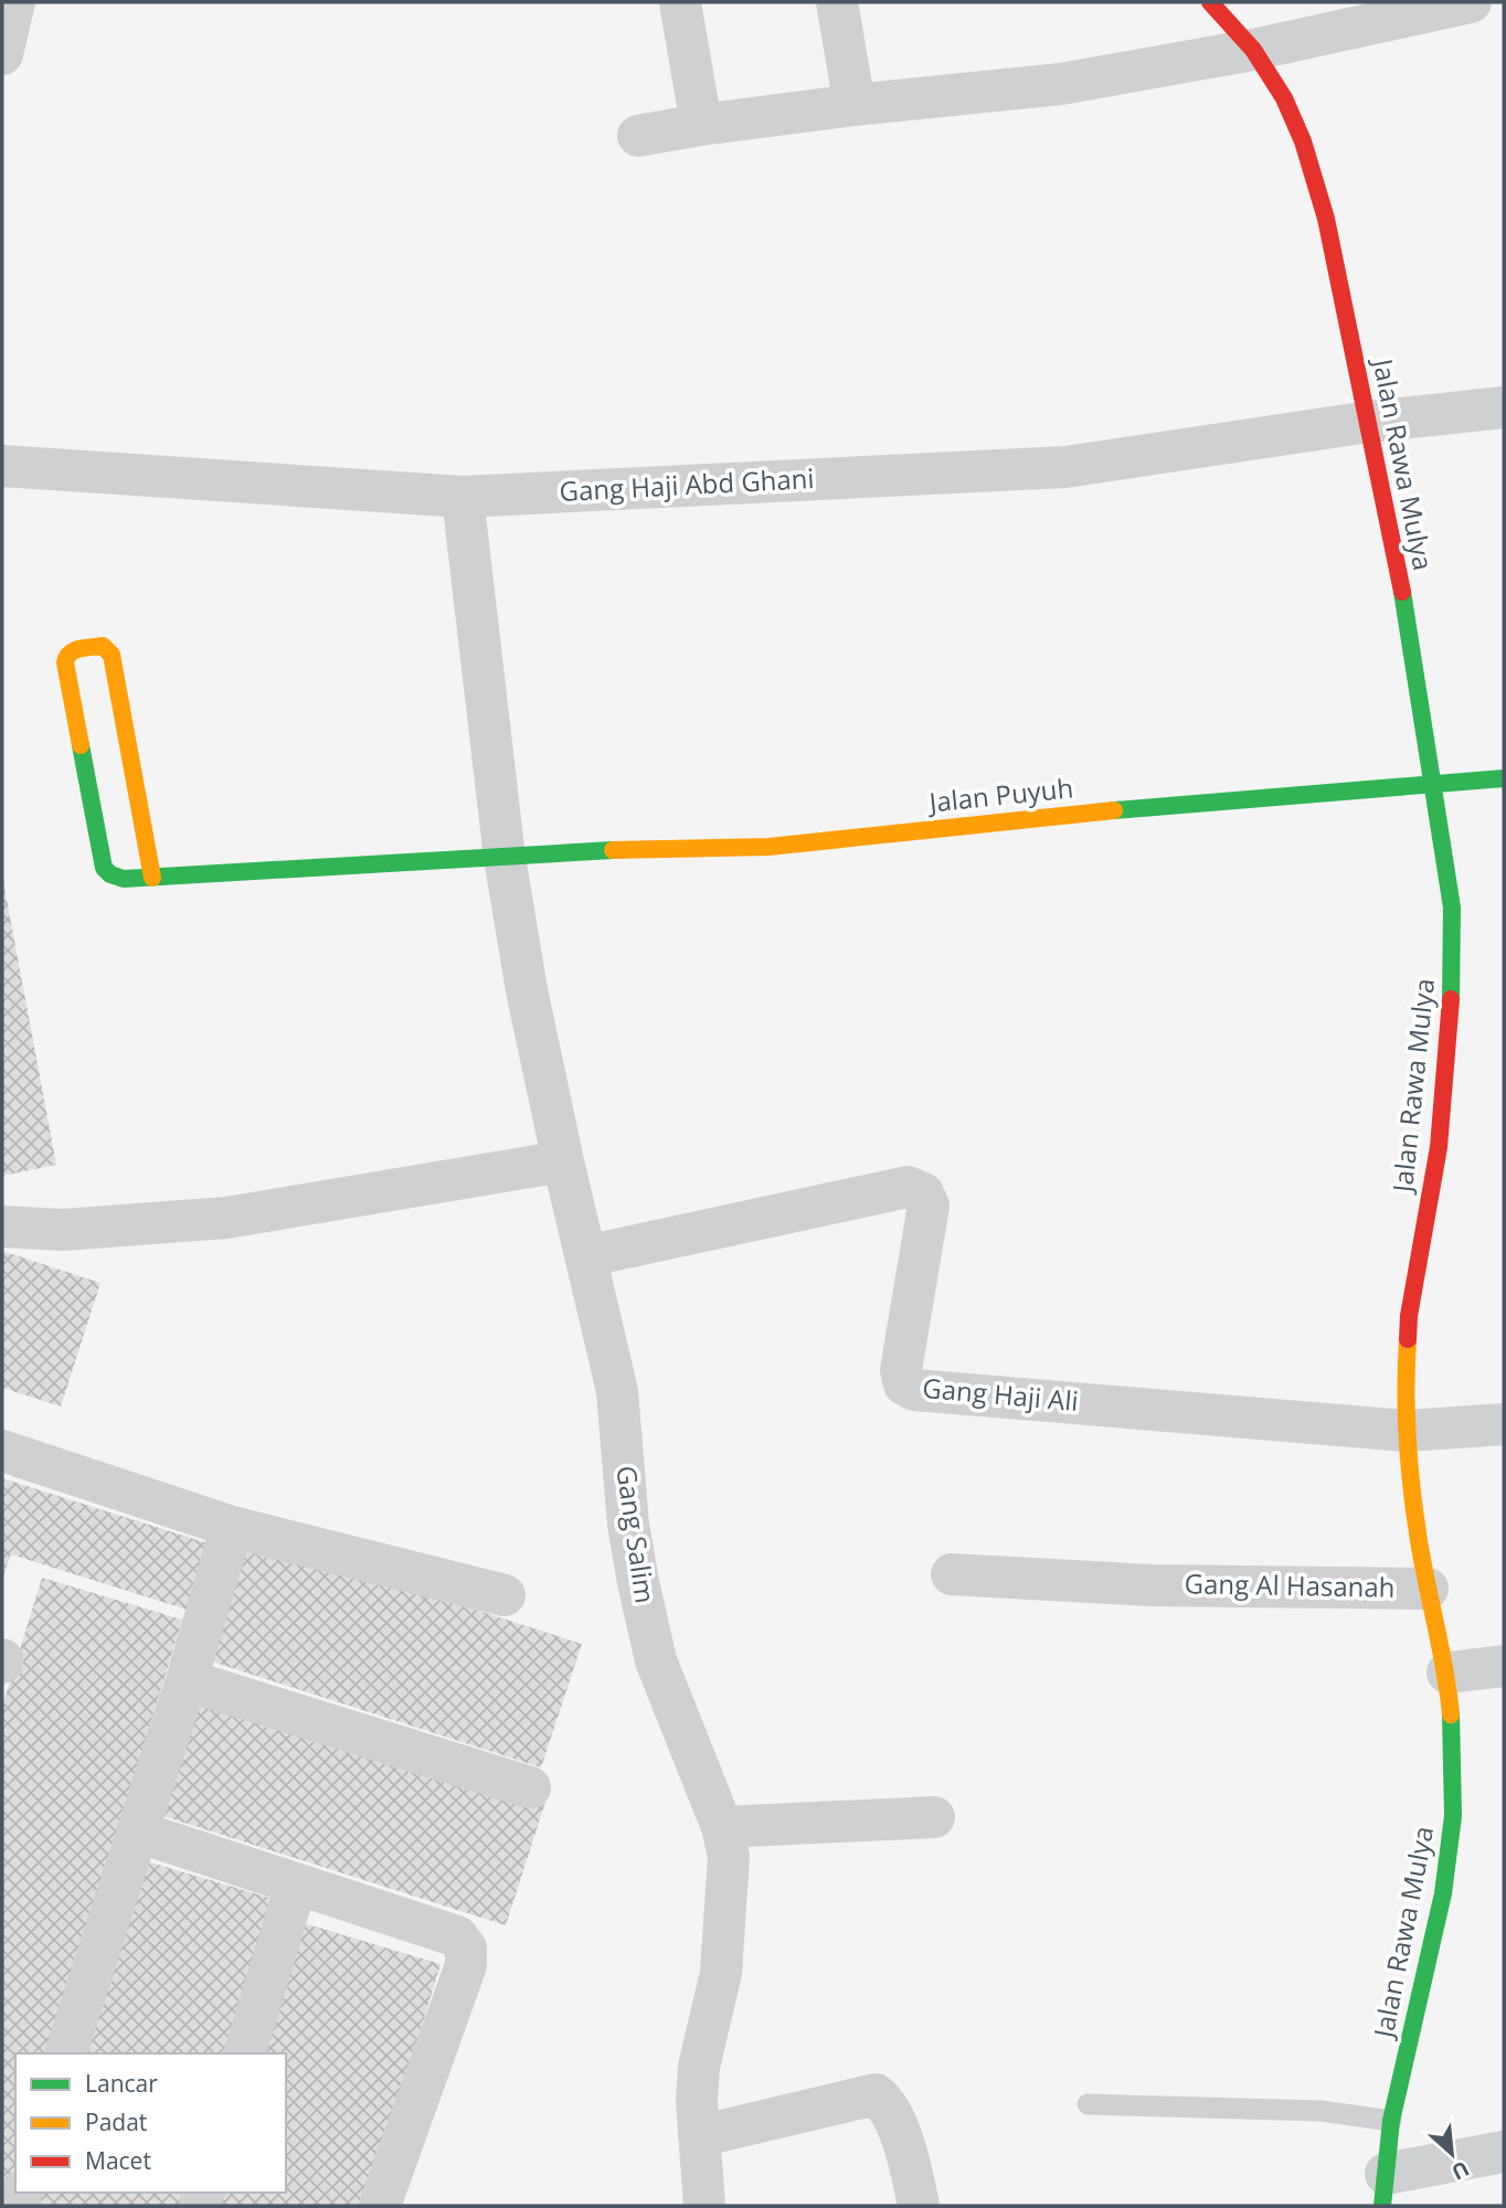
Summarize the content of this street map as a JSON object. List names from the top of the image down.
{
  "streets": {
    "main road": ["Jalan Rawa Mulya", "Jalan Puyuh"],
    "street": [
      "Gang Haji Abd Ghani",
      "Gang Haji Ali",
      "Gang Salim",
      "Gang Al Hasanah"
    ]
  },
  "crossings": [
    ["Jalan Rawa Mulya", "Gang Haji Abd Ghani"],
    ["Jalan Rawa Mulya", "Jalan Puyuh"],
    ["Jalan Rawa Mulya", "Gang Haji Ali"],
    ["Jalan Rawa Mulya", "Gang Al Hasanah"],
    ["Gang Haji Abd Ghani", "Gang Salim"],
    ["Jalan Puyuh", "Gang Salim"],
    ["Gang Haji Ali", "Gang Salim"]
  ],
  "legend": ["Lancar", "Padat", "Macet"],
  "north": "bottom right"
}
